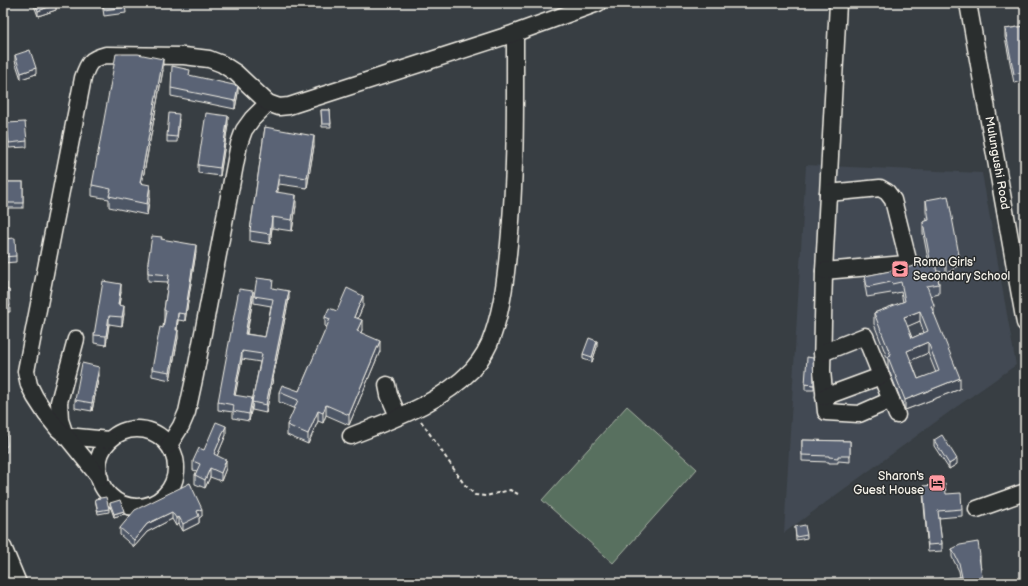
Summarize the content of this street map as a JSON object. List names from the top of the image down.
{
  "streets": {
    "street": ["Mulungushi Road"]
  },
  "places": {
    "school or university": ["Roma Girls' Secondary School"],
    "hotel": ["Sharon's Guest House"]
  }
}
